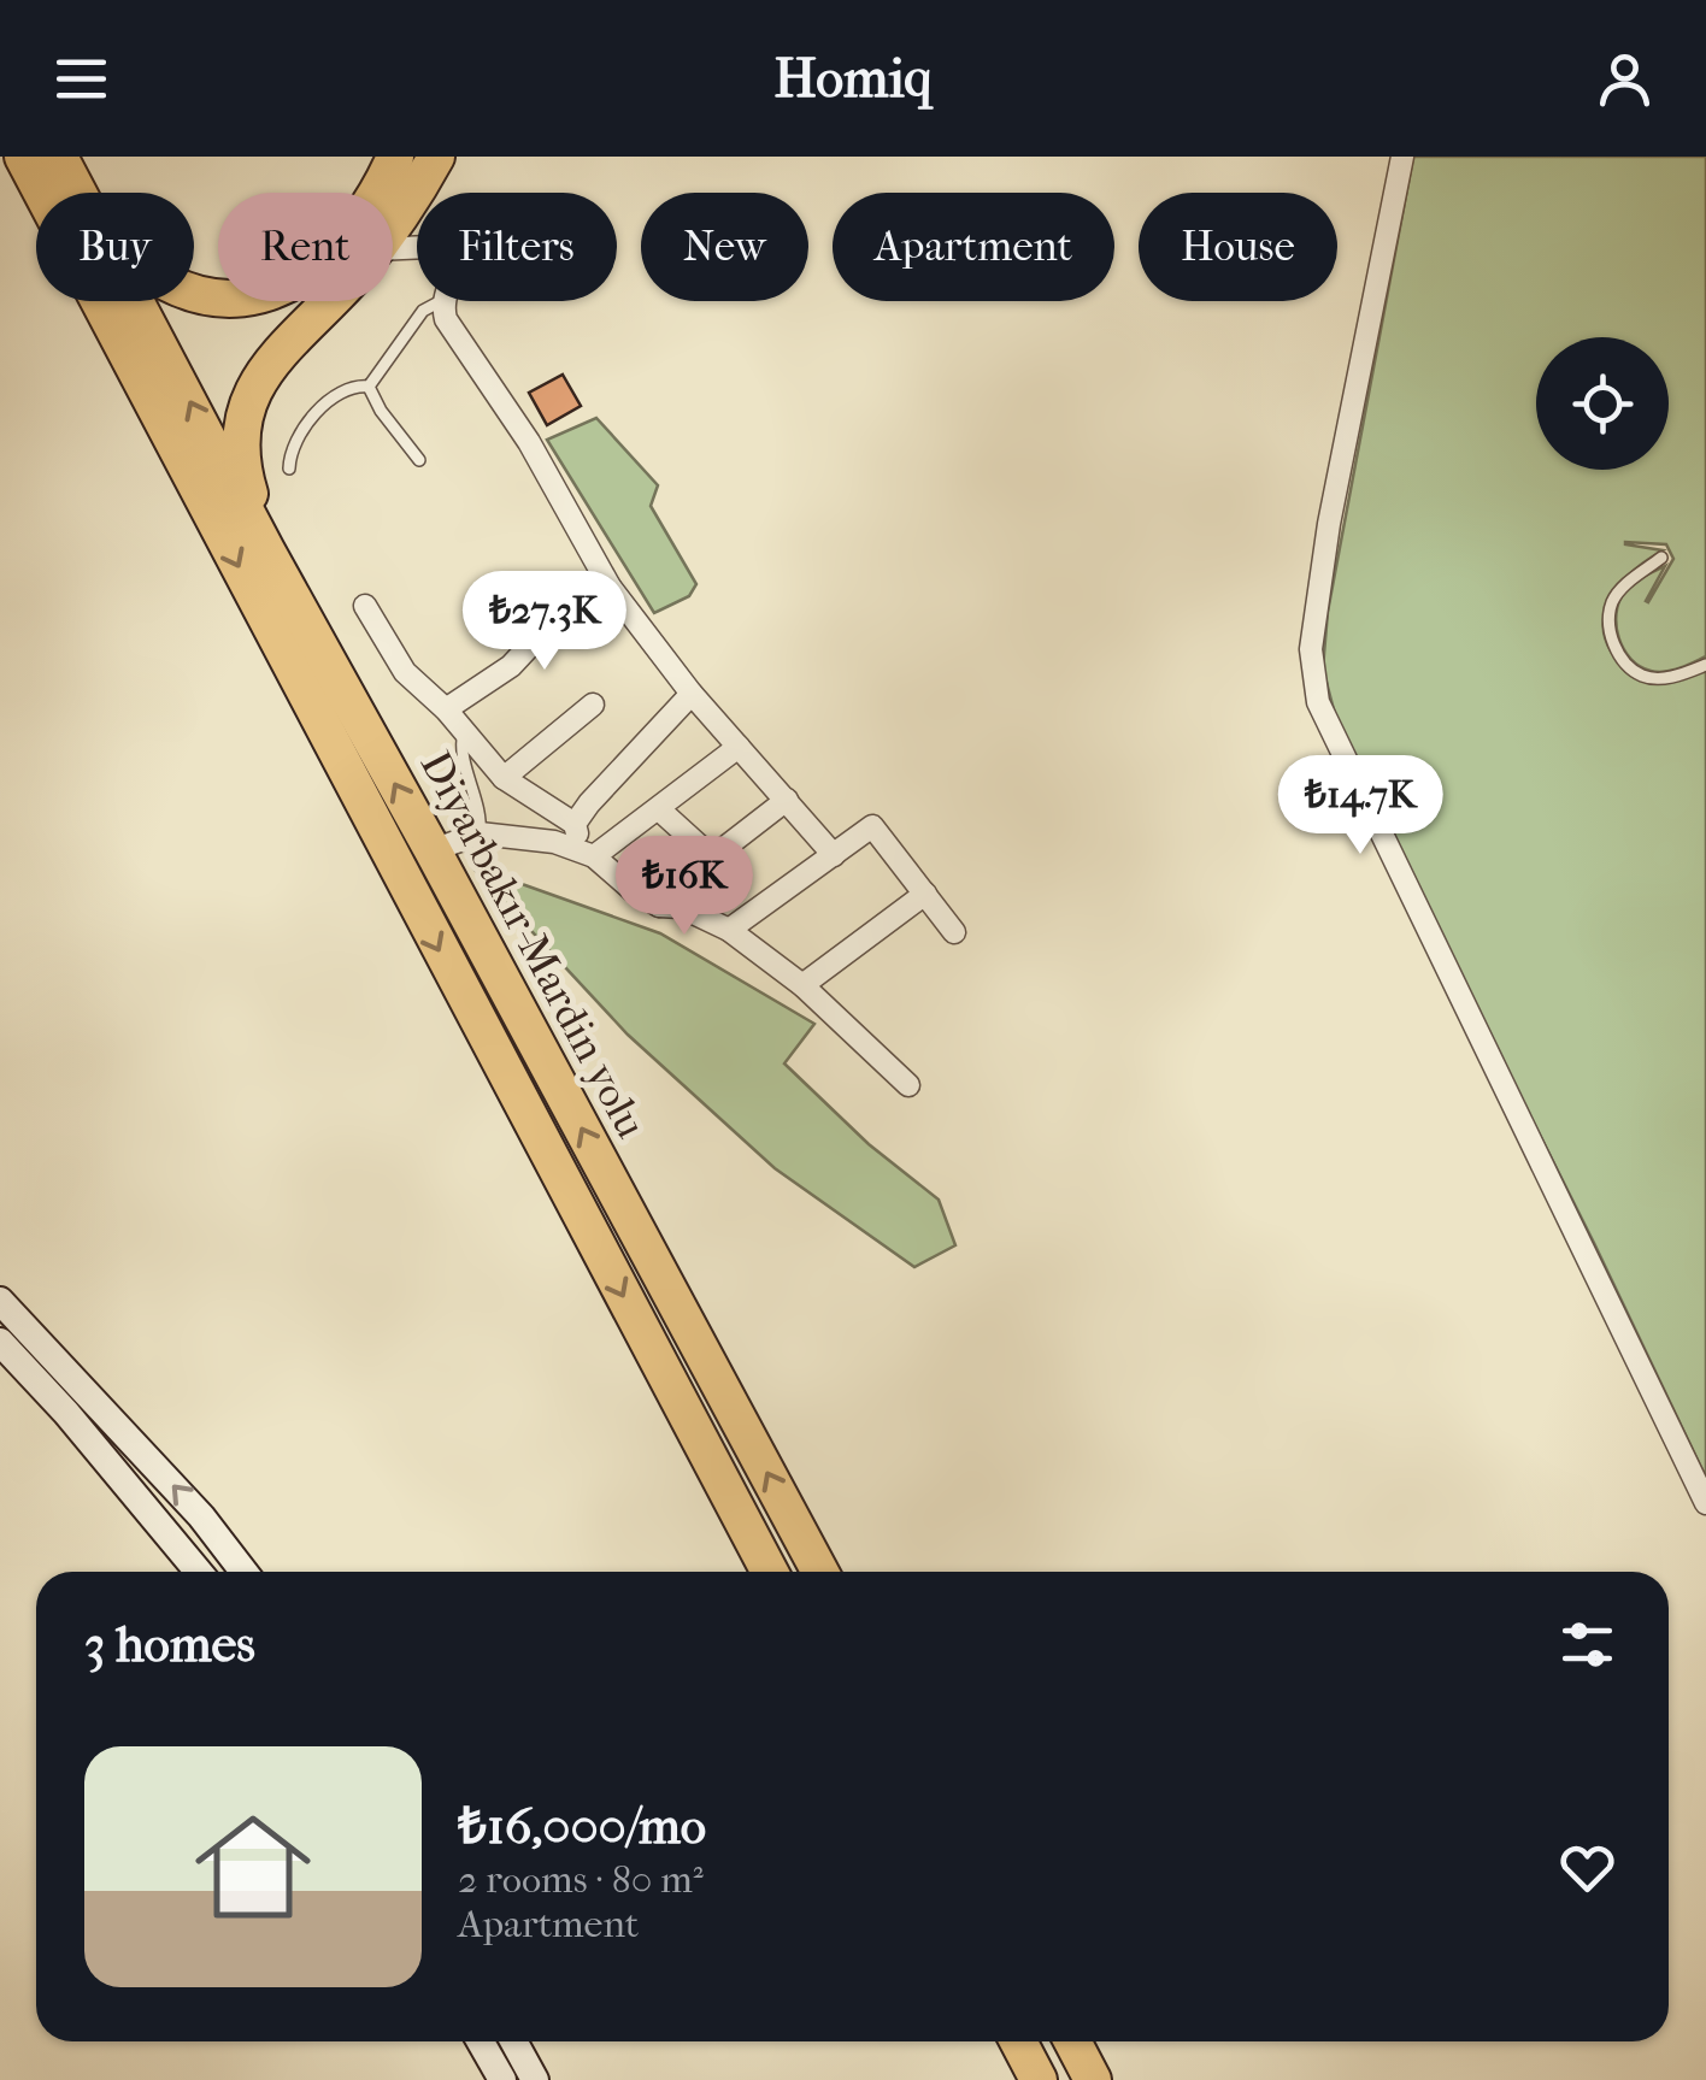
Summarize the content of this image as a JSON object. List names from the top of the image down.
{
  "streets": {
    "highway": ["Diyarbakır-Mardin yolu"]
  },
  "page": {
    "header": "Homiq",
    "chip": [
      "Buy",
      "Rent",
      "Filters",
      "New",
      "Apartment",
      "House"
    ],
    "price": ["₺27.3K", "₺14.7K", "₺16K"],
    "heading": "3 homes",
    "list": [
      {
        "name": "₺16,000/mo",
        "note": "2 rooms · 80 m² · Apartment"
      }
    ]
  }
}
